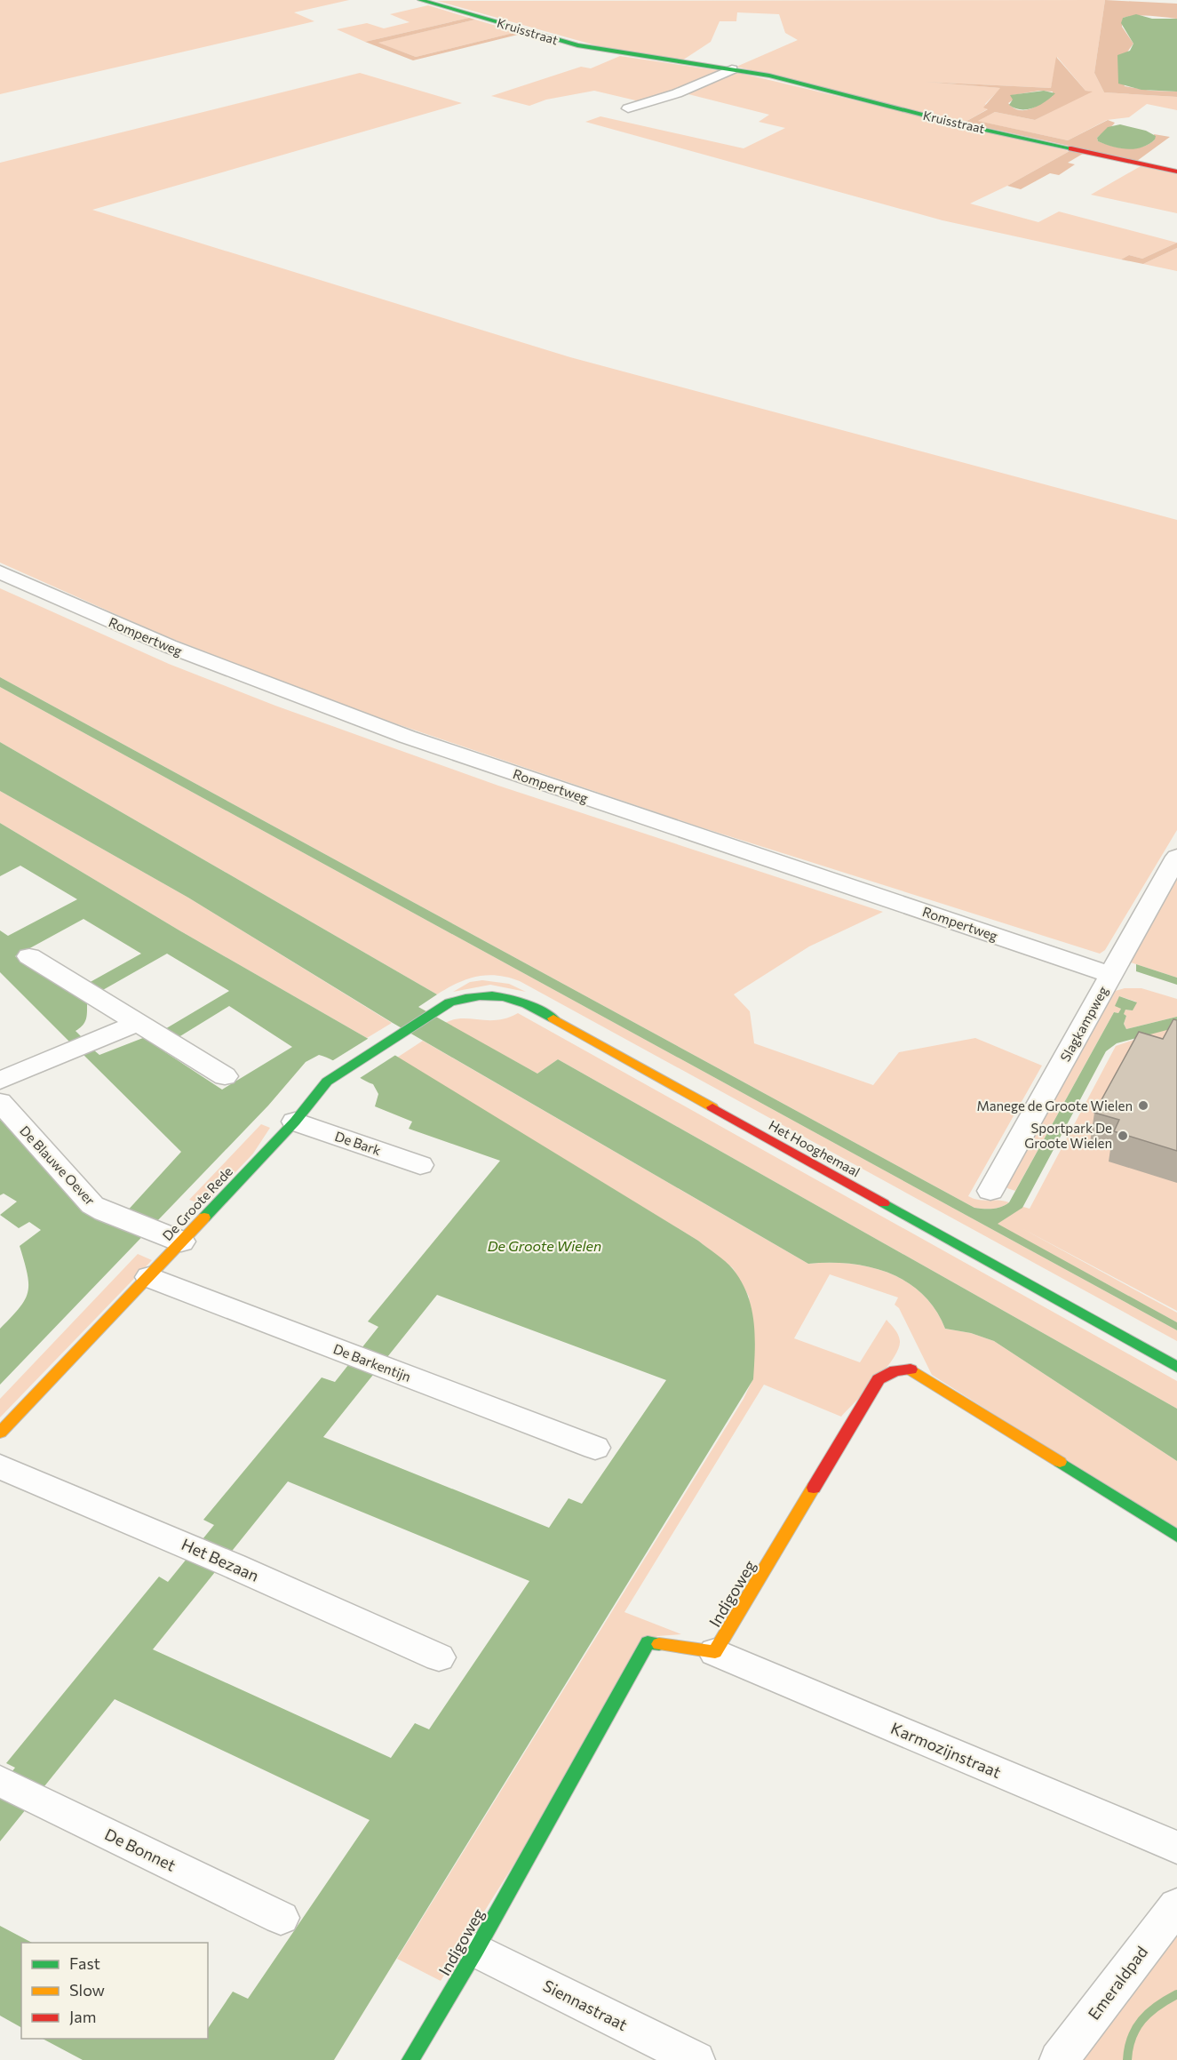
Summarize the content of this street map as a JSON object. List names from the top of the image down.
{
  "streets": {
    "street": [
      "Kruisstraat",
      "Rompertweg",
      "Slagkampweg",
      "De Bark",
      "Het Hooghemaal",
      "De Blauwe Oever",
      "De Groote Rede",
      "De Barkentijn",
      "Het Bezaan",
      "Indigoweg",
      "Karmozijnstraat",
      "De Bonnet",
      "Emeraldpad",
      "Siennastraat"
    ]
  },
  "crossings": [
    ["Rompertweg", "Slagkampweg"],
    ["De Bark", "De Groote Rede"],
    ["Het Hooghemaal", "De Groote Rede"],
    ["De Blauwe Oever", "De Groote Rede"],
    ["De Groote Rede", "De Barkentijn"],
    ["Indigoweg", "Karmozijnstraat"],
    ["Indigoweg", "Siennastraat"]
  ],
  "water": ["De Groote Wielen"],
  "places": ["Manege de Groote Wielen", "Sportpark De Groote Wielen"],
  "legend": ["Fast", "Slow", "Jam"]
}
